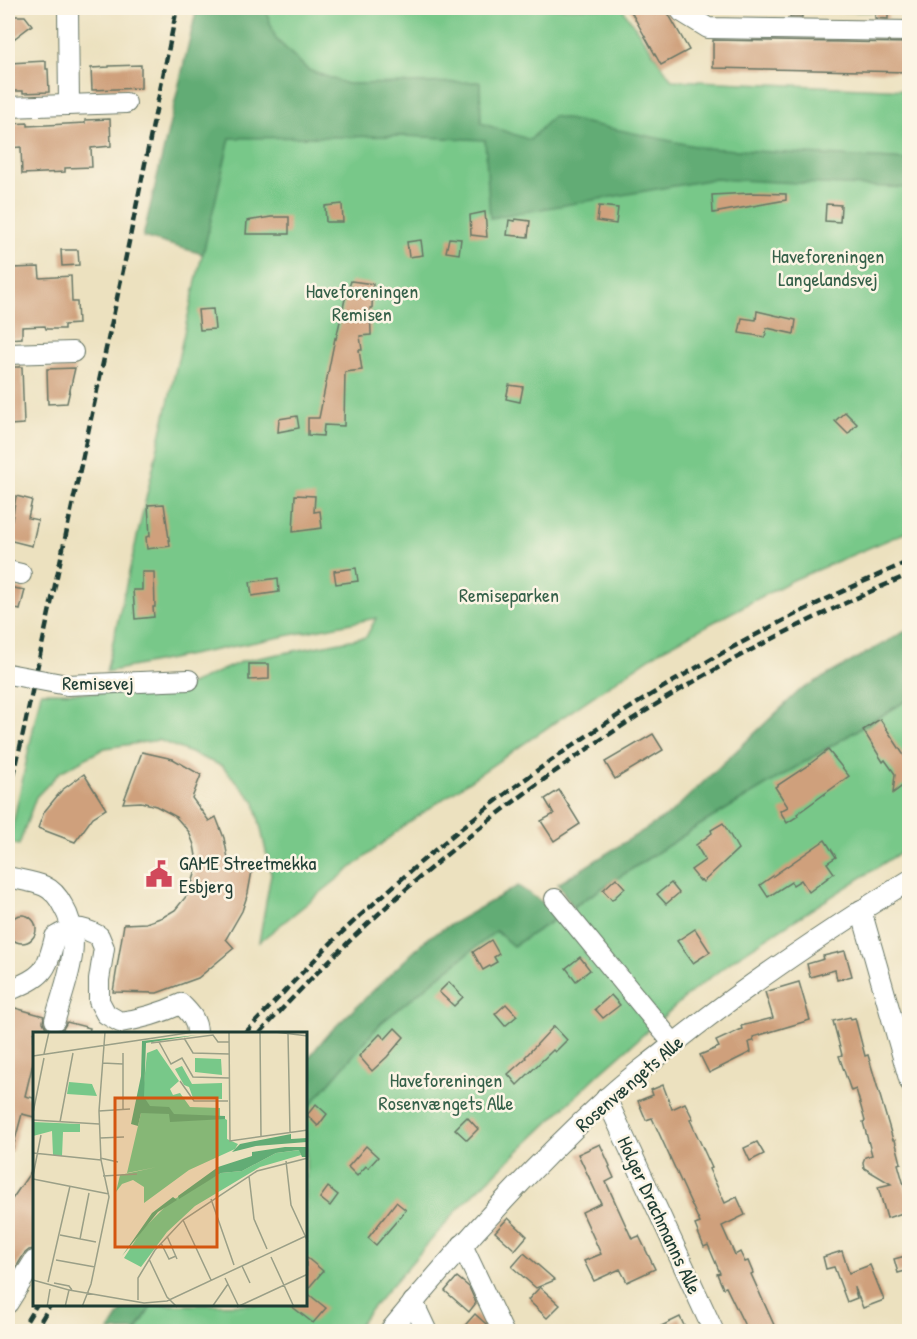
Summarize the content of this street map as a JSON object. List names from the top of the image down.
{
  "streets": {
    "street": ["Remisevej", "Rosenvængets Alle", "Holger Drachmanns Alle"]
  },
  "crossings": [
    ["Rosenvængets Alle", "Holger Drachmanns Alle"]
  ],
  "parks": [
    "Haveforeningen Langelandsvej",
    "Haveforeningen Remisen",
    "Remiseparken",
    "Haveforeningen Rosenvængets Alle"
  ],
  "places": {
    "public building": ["GAME Streetmekka Esbjerg"]
  }
}
